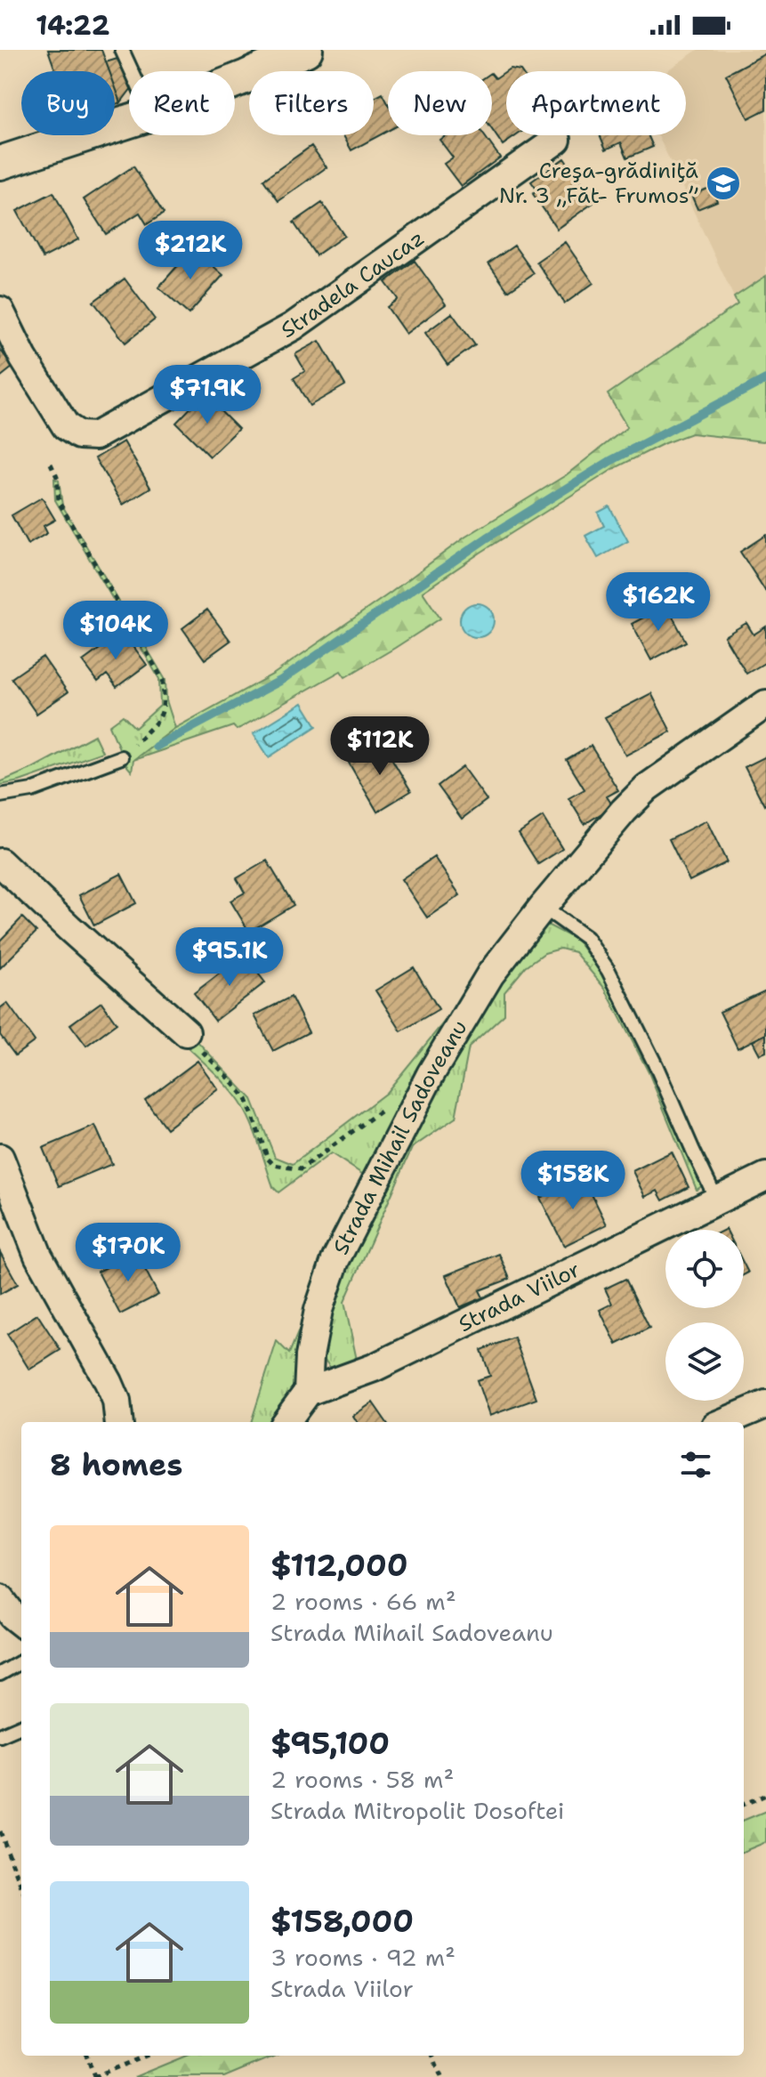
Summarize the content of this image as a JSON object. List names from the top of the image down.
{
  "streets": {
    "street": ["Stradela Caucaz", "Strada Mihail Sadoveanu", "Strada Viilor"]
  },
  "crossings": [
    ["Strada Mihail Sadoveanu", "Strada Viilor"]
  ],
  "places": {
    "school or university": ["Creşa-grădiniţă Nr. 3 „Făt- Frumos”"]
  },
  "page": {
    "status": "14:22",
    "chip": [
      "Buy",
      "Rent",
      "Filters",
      "New",
      "Apartment"
    ],
    "price": [
      "$212K",
      "$71.9K",
      "$162K",
      "$104K",
      "$112K",
      "$95.1K",
      "$158K",
      "$170K"
    ],
    "heading": "8 homes",
    "list": [
      {
        "name": "$112,000",
        "note": "2 rooms · 66 m² · Strada Mihail Sadoveanu"
      },
      {
        "name": "$95,100",
        "note": "2 rooms · 58 m² · Strada Mitropolit Dosoftei"
      },
      {
        "name": "$158,000",
        "note": "3 rooms · 92 m² · Strada Viilor"
      }
    ]
  }
}
